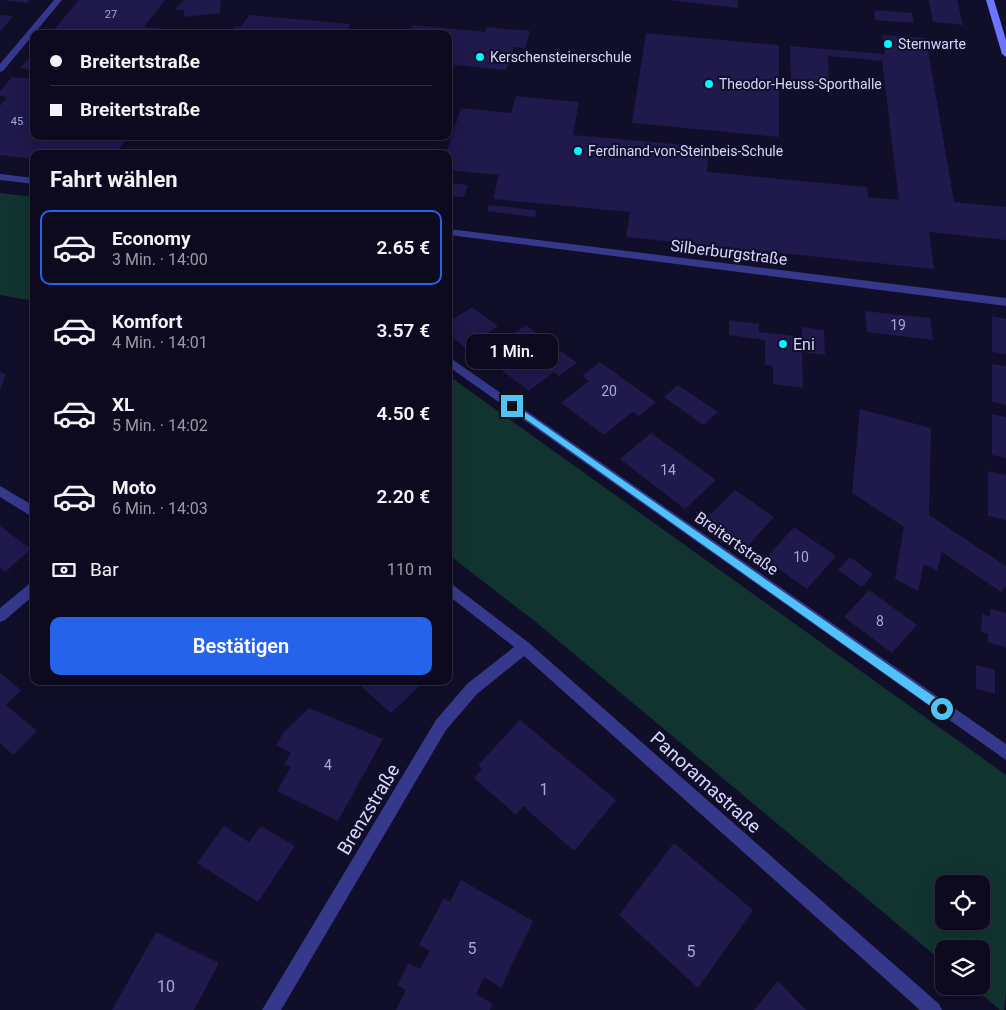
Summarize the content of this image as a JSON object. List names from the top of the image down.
{
  "streets": {
    "street": [
      "Silberburgstraße",
      "Breitertstraße",
      "Panoramastraße",
      "Brenzstraße"
    ]
  },
  "crossings": [
    ["Panoramastraße", "Brenzstraße"]
  ],
  "places": [
    "Sternwarte",
    "Kerschensteinerschule",
    "Theodor-Heuss-Sporthalle",
    "Ferdinand-von-Steinbeis-Schule",
    "Eni"
  ],
  "house_numbers": [
    "27",
    "45",
    "19",
    "20",
    "14",
    "10",
    "8",
    "4",
    "1",
    "5",
    "5",
    "10"
  ],
  "page": {
    "banner": ["Breitertstraße", "Breitertstraße"],
    "heading": "Fahrt wählen",
    "list": [
      {
        "name": "Economy",
        "note": "3 Min. · 14:00",
        "value": "2.65 €"
      },
      {
        "name": "Komfort",
        "note": "4 Min. · 14:01",
        "value": "3.57 €"
      },
      {
        "name": "XL",
        "note": "5 Min. · 14:02",
        "value": "4.50 €"
      },
      {
        "name": "Moto",
        "note": "6 Min. · 14:03",
        "value": "2.20 €"
      }
    ],
    "bubble": "1 Min.",
    "pay": ["Bar", "110 m"],
    "buttons": "Bestätigen"
  }
}
